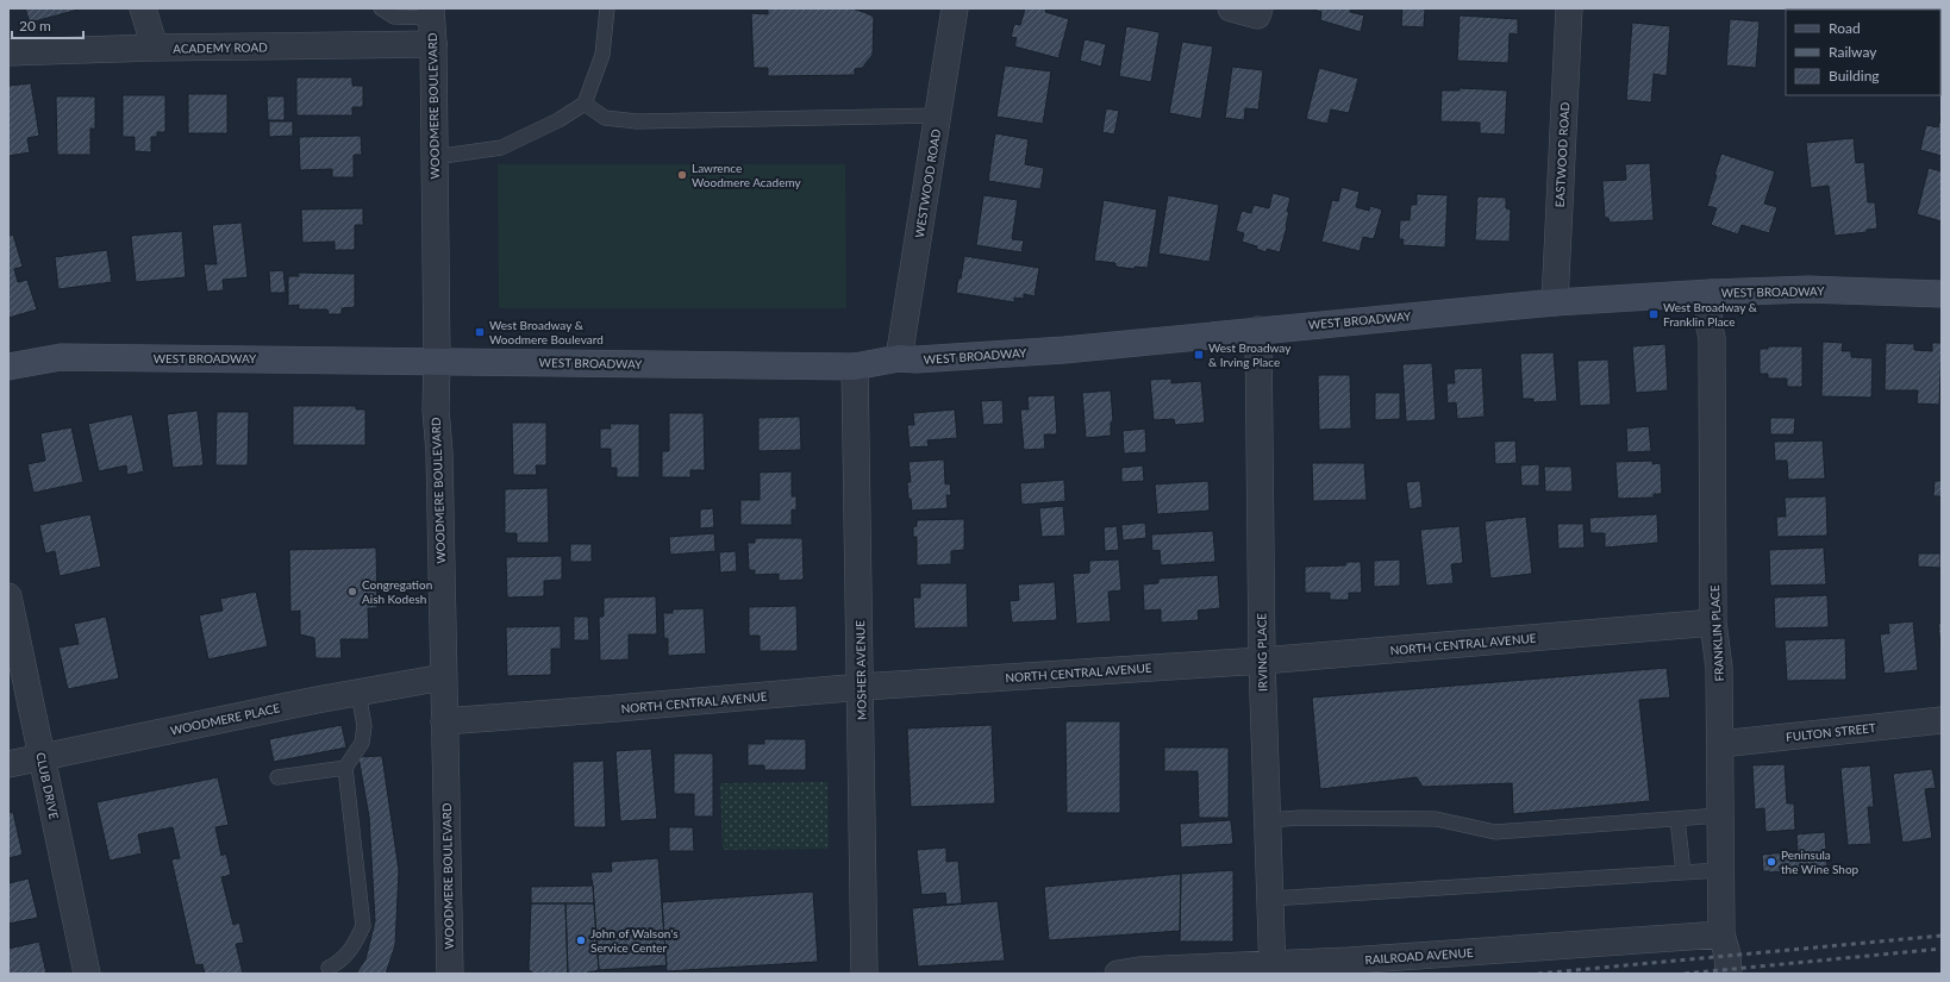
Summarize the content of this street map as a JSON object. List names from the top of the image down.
{
  "streets": {
    "main road": ["WEST BROADWAY"],
    "street": [
      "ACADEMY ROAD",
      "WOODMERE BOULEVARD",
      "EASTWOOD ROAD",
      "WESTWOOD ROAD",
      "FRANKLIN PLACE",
      "NORTH CENTRAL AVENUE",
      "IRVING PLACE",
      "MOSHER AVENUE",
      "WOODMERE PLACE",
      "FULTON STREET",
      "CLUB DRIVE",
      "RAILROAD AVENUE"
    ]
  },
  "crossings": [
    ["ACADEMY ROAD", "WOODMERE BOULEVARD"],
    ["WOODMERE BOULEVARD", "WEST BROADWAY"],
    ["WOODMERE BOULEVARD", "NORTH CENTRAL AVENUE"],
    ["WOODMERE BOULEVARD", "WOODMERE PLACE"],
    ["EASTWOOD ROAD", "WEST BROADWAY"],
    ["WESTWOOD ROAD", "WEST BROADWAY"],
    ["WEST BROADWAY", "FRANKLIN PLACE"],
    ["WEST BROADWAY", "IRVING PLACE"],
    ["WEST BROADWAY", "MOSHER AVENUE"],
    ["FRANKLIN PLACE", "NORTH CENTRAL AVENUE"],
    ["FRANKLIN PLACE", "FULTON STREET"],
    ["FRANKLIN PLACE", "RAILROAD AVENUE"],
    ["NORTH CENTRAL AVENUE", "IRVING PLACE"],
    ["NORTH CENTRAL AVENUE", "MOSHER AVENUE"],
    ["IRVING PLACE", "RAILROAD AVENUE"],
    ["WOODMERE PLACE", "CLUB DRIVE"]
  ],
  "places": {
    "other": [
      "Lawrence Woodmere Academy",
      "Congregation Aish Kodesh",
      "Peninsula the Wine Shop",
      "John of Walson's Service Center"
    ],
    "transit": ["West Broadway & Franklin Place", "West Broadway & Woodmere Boulevard", "West Broadway & Irving Place"]
  },
  "legend": ["Road", "Railway", "Building"],
  "scale_bar": "20 m"
}
